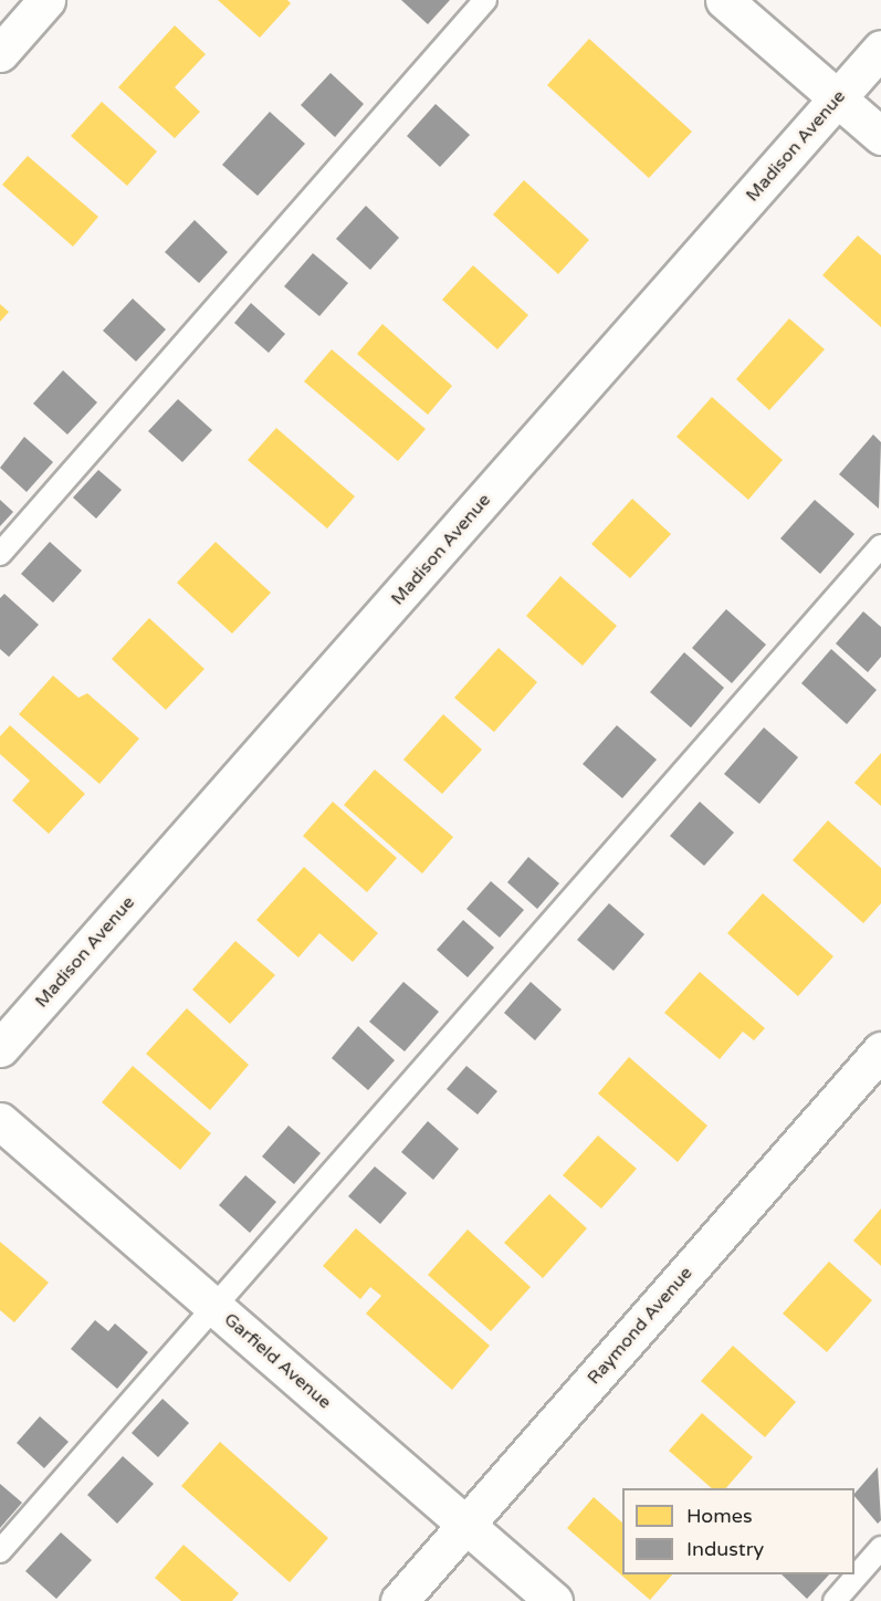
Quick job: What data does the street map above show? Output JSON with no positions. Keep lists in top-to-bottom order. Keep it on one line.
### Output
{"streets":{"street":["Madison Avenue","Raymond Avenue","Garfield Avenue"]},"crossings":[["Raymond Avenue","Garfield Avenue"]],"legend":["Homes","Industry"]}
